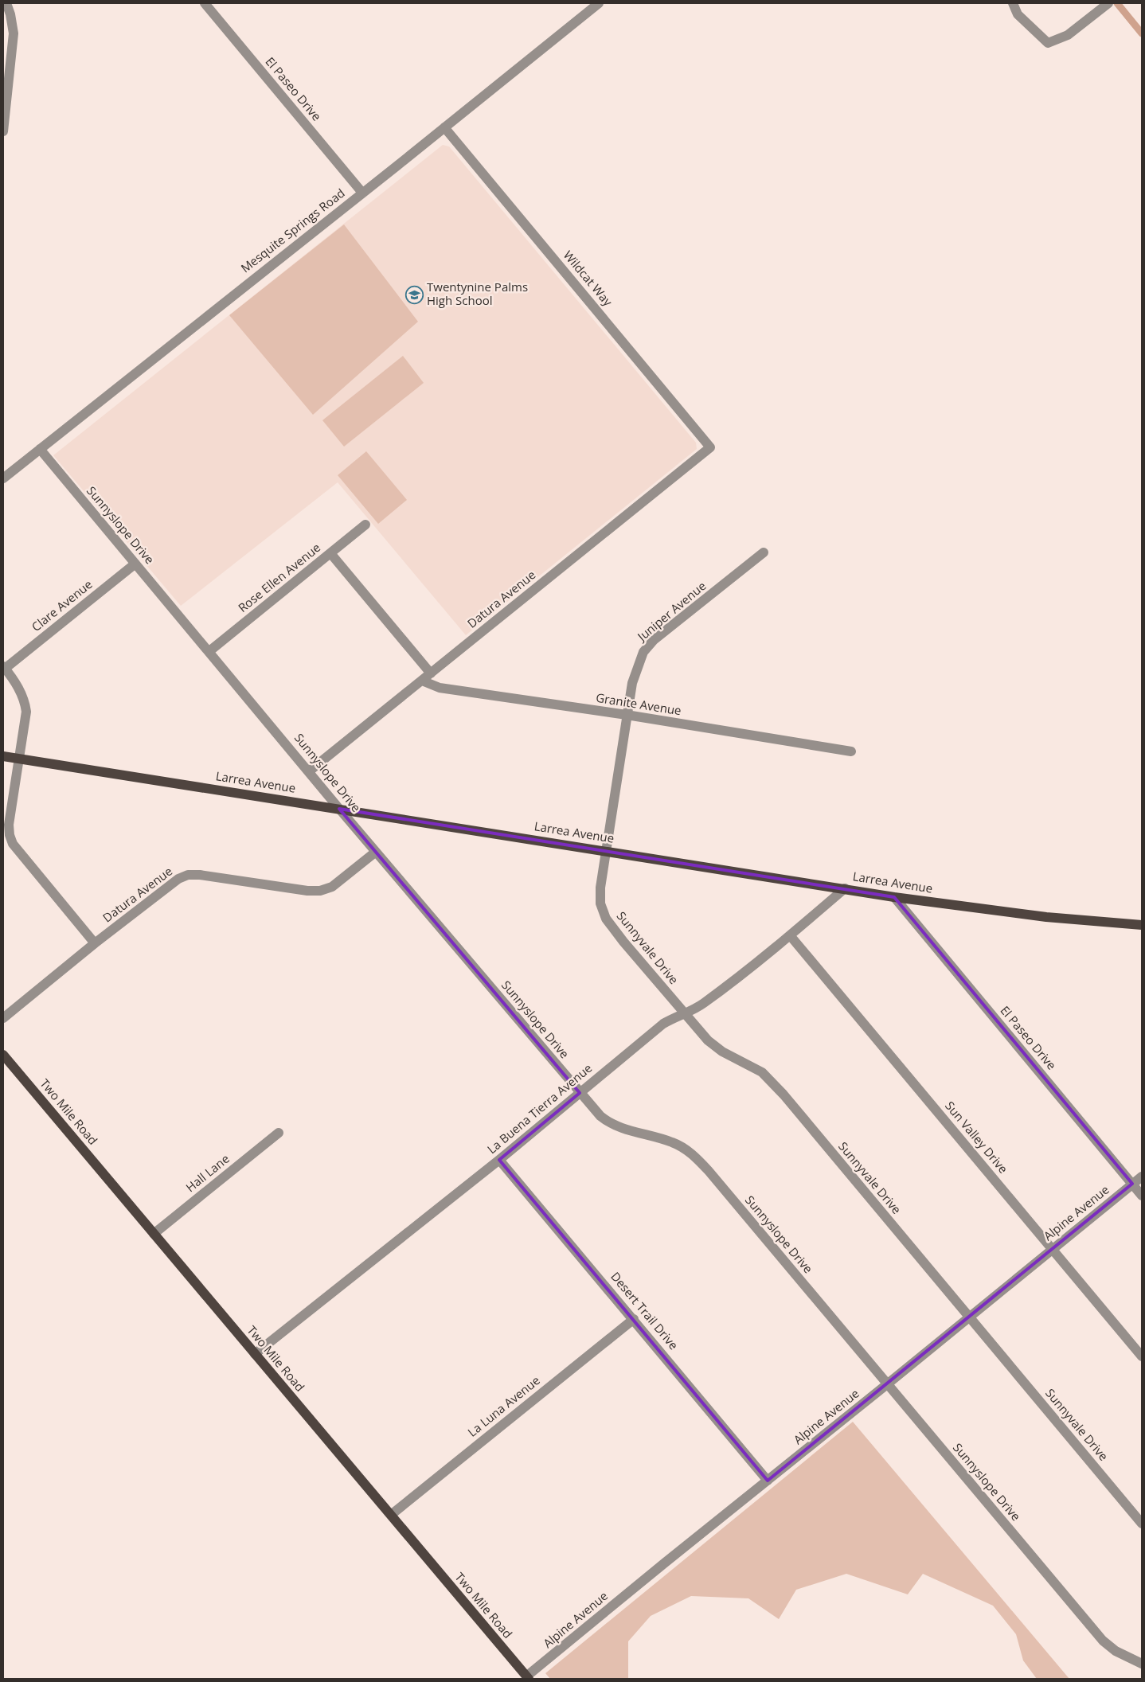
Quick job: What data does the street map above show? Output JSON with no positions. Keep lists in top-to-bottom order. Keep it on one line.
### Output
{"streets":{"main road":["Larrea Avenue","Two Mile Road"],"street":["El Paseo Drive","Mesquite Springs Road","Wildcat Way","Sunnyslope Drive","Rose Ellen Avenue","Datura Avenue","Clare Avenue","Juniper Avenue","Granite Avenue","Sunnyvale Drive","La Buena Tierra Avenue","Sun Valley Drive","Hall Lane","Alpine Avenue","Desert Trail Drive","La Luna Avenue"]},"crossings":[["El Paseo Drive","Mesquite Springs Road"],["El Paseo Drive","Larrea Avenue"],["El Paseo Drive","Alpine Avenue"],["Mesquite Springs Road","Wildcat Way"],["Mesquite Springs Road","Sunnyslope Drive"],["Wildcat Way","Datura Avenue"],["Sunnyslope Drive","Rose Ellen Avenue"],["Sunnyslope Drive","Datura Avenue"],["Sunnyslope Drive","Clare Avenue"],["Sunnyslope Drive","Larrea Avenue"],["Sunnyslope Drive","La Buena Tierra Avenue"],["Sunnyslope Drive","Alpine Avenue"],["Datura Avenue","Granite Avenue"],["Juniper Avenue","Granite Avenue"],["Juniper Avenue","Larrea Avenue"],["Juniper Avenue","Sunnyvale Drive"],["Larrea Avenue","Sunnyvale Drive"],["Larrea Avenue","La Buena Tierra Avenue"],["Sunnyvale Drive","La Buena Tierra Avenue"],["Sunnyvale Drive","Alpine Avenue"],["La Buena Tierra Avenue","Two Mile Road"],["La Buena Tierra Avenue","Sun Valley Drive"],["La Buena Tierra Avenue","Desert Trail Drive"],["Two Mile Road","Hall Lane"],["Two Mile Road","Alpine Avenue"],["Two Mile Road","La Luna Avenue"],["Sun Valley Drive","Alpine Avenue"],["Alpine Avenue","Desert Trail Drive"],["Desert Trail Drive","La Luna Avenue"]],"places":{"school or university":["Twentynine Palms High School"]}}
